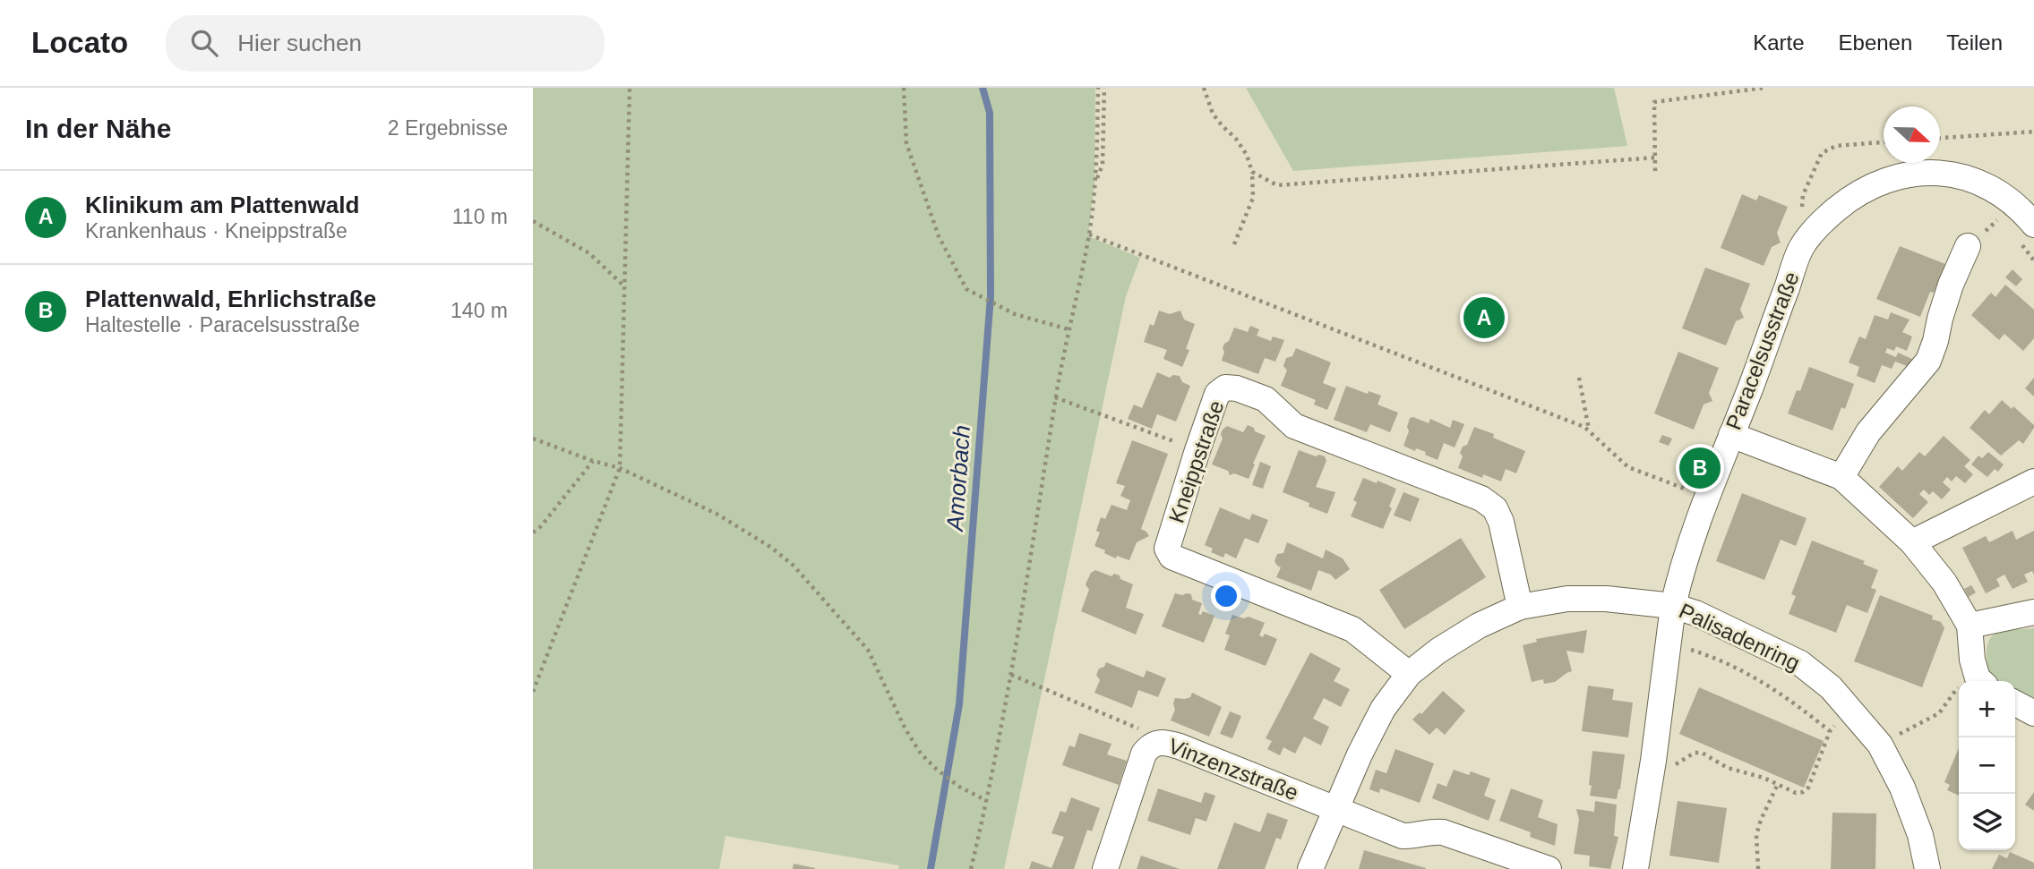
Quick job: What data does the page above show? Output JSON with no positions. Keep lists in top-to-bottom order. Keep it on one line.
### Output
{"streets":{"street":["Paracelsusstraße","Kneippstraße","Palisadenring","Vinzenzstraße"]},"crossings":[["Paracelsusstraße","Palisadenring"],["Kneippstraße","Palisadenring"],["Palisadenring","Vinzenzstraße"]],"water":["Amorbach"],"north":"right","page":{"header":"Locato","search":"Hier suchen","nav":["Karte","Ebenen","Teilen"],"heading":["In der Nähe","2 Ergebnisse"],"list":[{"mark":"A","name":"Klinikum am Plattenwald","note":"Krankenhaus · Kneippstraße","value":"110 m"},{"mark":"B","name":"Plattenwald, Ehrlichstraße","note":"Haltestelle · Paracelsusstraße","value":"140 m"}],"pins":["A","B"],"map_buttons":["+","−"]}}
